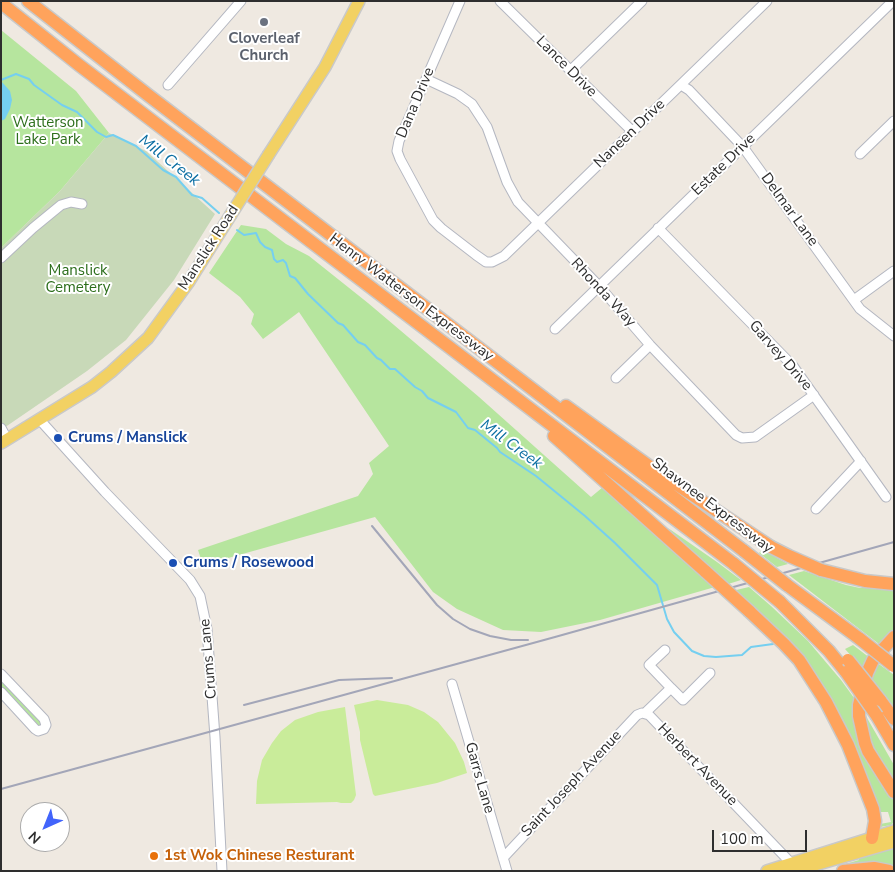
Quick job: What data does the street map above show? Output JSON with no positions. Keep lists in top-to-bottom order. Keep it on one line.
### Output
{"streets":{"highway":["Henry Watterson Expressway","Shawnee Expressway"],"main road":["Manslick Road"],"street":["Lance Drive","Dana Drive","Naneen Drive","Estate Drive","Delmar Lane","Rhonda Way","Garvey Drive","Crums Lane","Herbert Avenue","Garrs Lane","Saint Joseph Avenue"]},"crossings":[["Lance Drive","Naneen Drive"],["Dana Drive","Naneen Drive"],["Dana Drive","Rhonda Way"],["Naneen Drive","Delmar Lane"],["Naneen Drive","Rhonda Way"],["Estate Drive","Delmar Lane"],["Estate Drive","Rhonda Way"],["Estate Drive","Garvey Drive"],["Manslick Road","Crums Lane"],["Rhonda Way","Garvey Drive"],["Henry Watterson Expressway","Shawnee Expressway"],["Herbert Avenue","Saint Joseph Avenue"],["Garrs Lane","Saint Joseph Avenue"]],"water":["Mill Creek"],"parks":["Watterson Lake Park","Manslick Cemetery"],"places":["Cloverleaf Church","Crums / Manslick","Crums / Rosewood","1st Wok Chinese Resturant"],"scale_bar":"100 m","north":"bottom left"}
